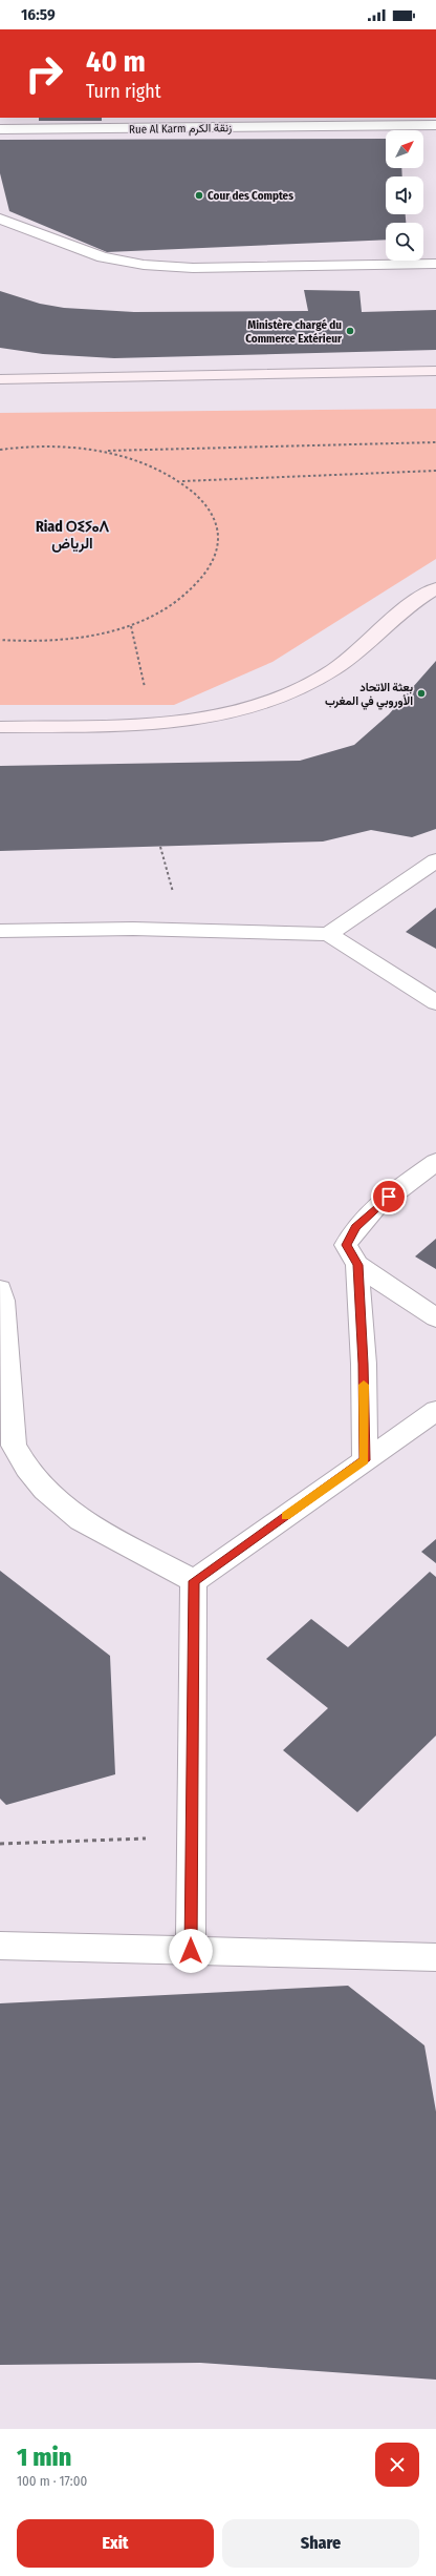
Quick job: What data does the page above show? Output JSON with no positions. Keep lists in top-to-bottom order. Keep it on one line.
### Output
{"streets":{"street":["Rue Al Karm زنقة الكرم"]},"districts":["Riad ⵔⵉⵢⴰⴷ الرياض"],"places":["Cour des Comptes","Ministère chargé du Commerce Extérieur","بعثة الاتحاد الأوروبي في المغرب"],"north":"top right","page":{"status":"16:59","turn":["40 m","Turn right"],"heading":["1 min","100 m · 17:00"],"buttons":["Exit","Share"]}}
